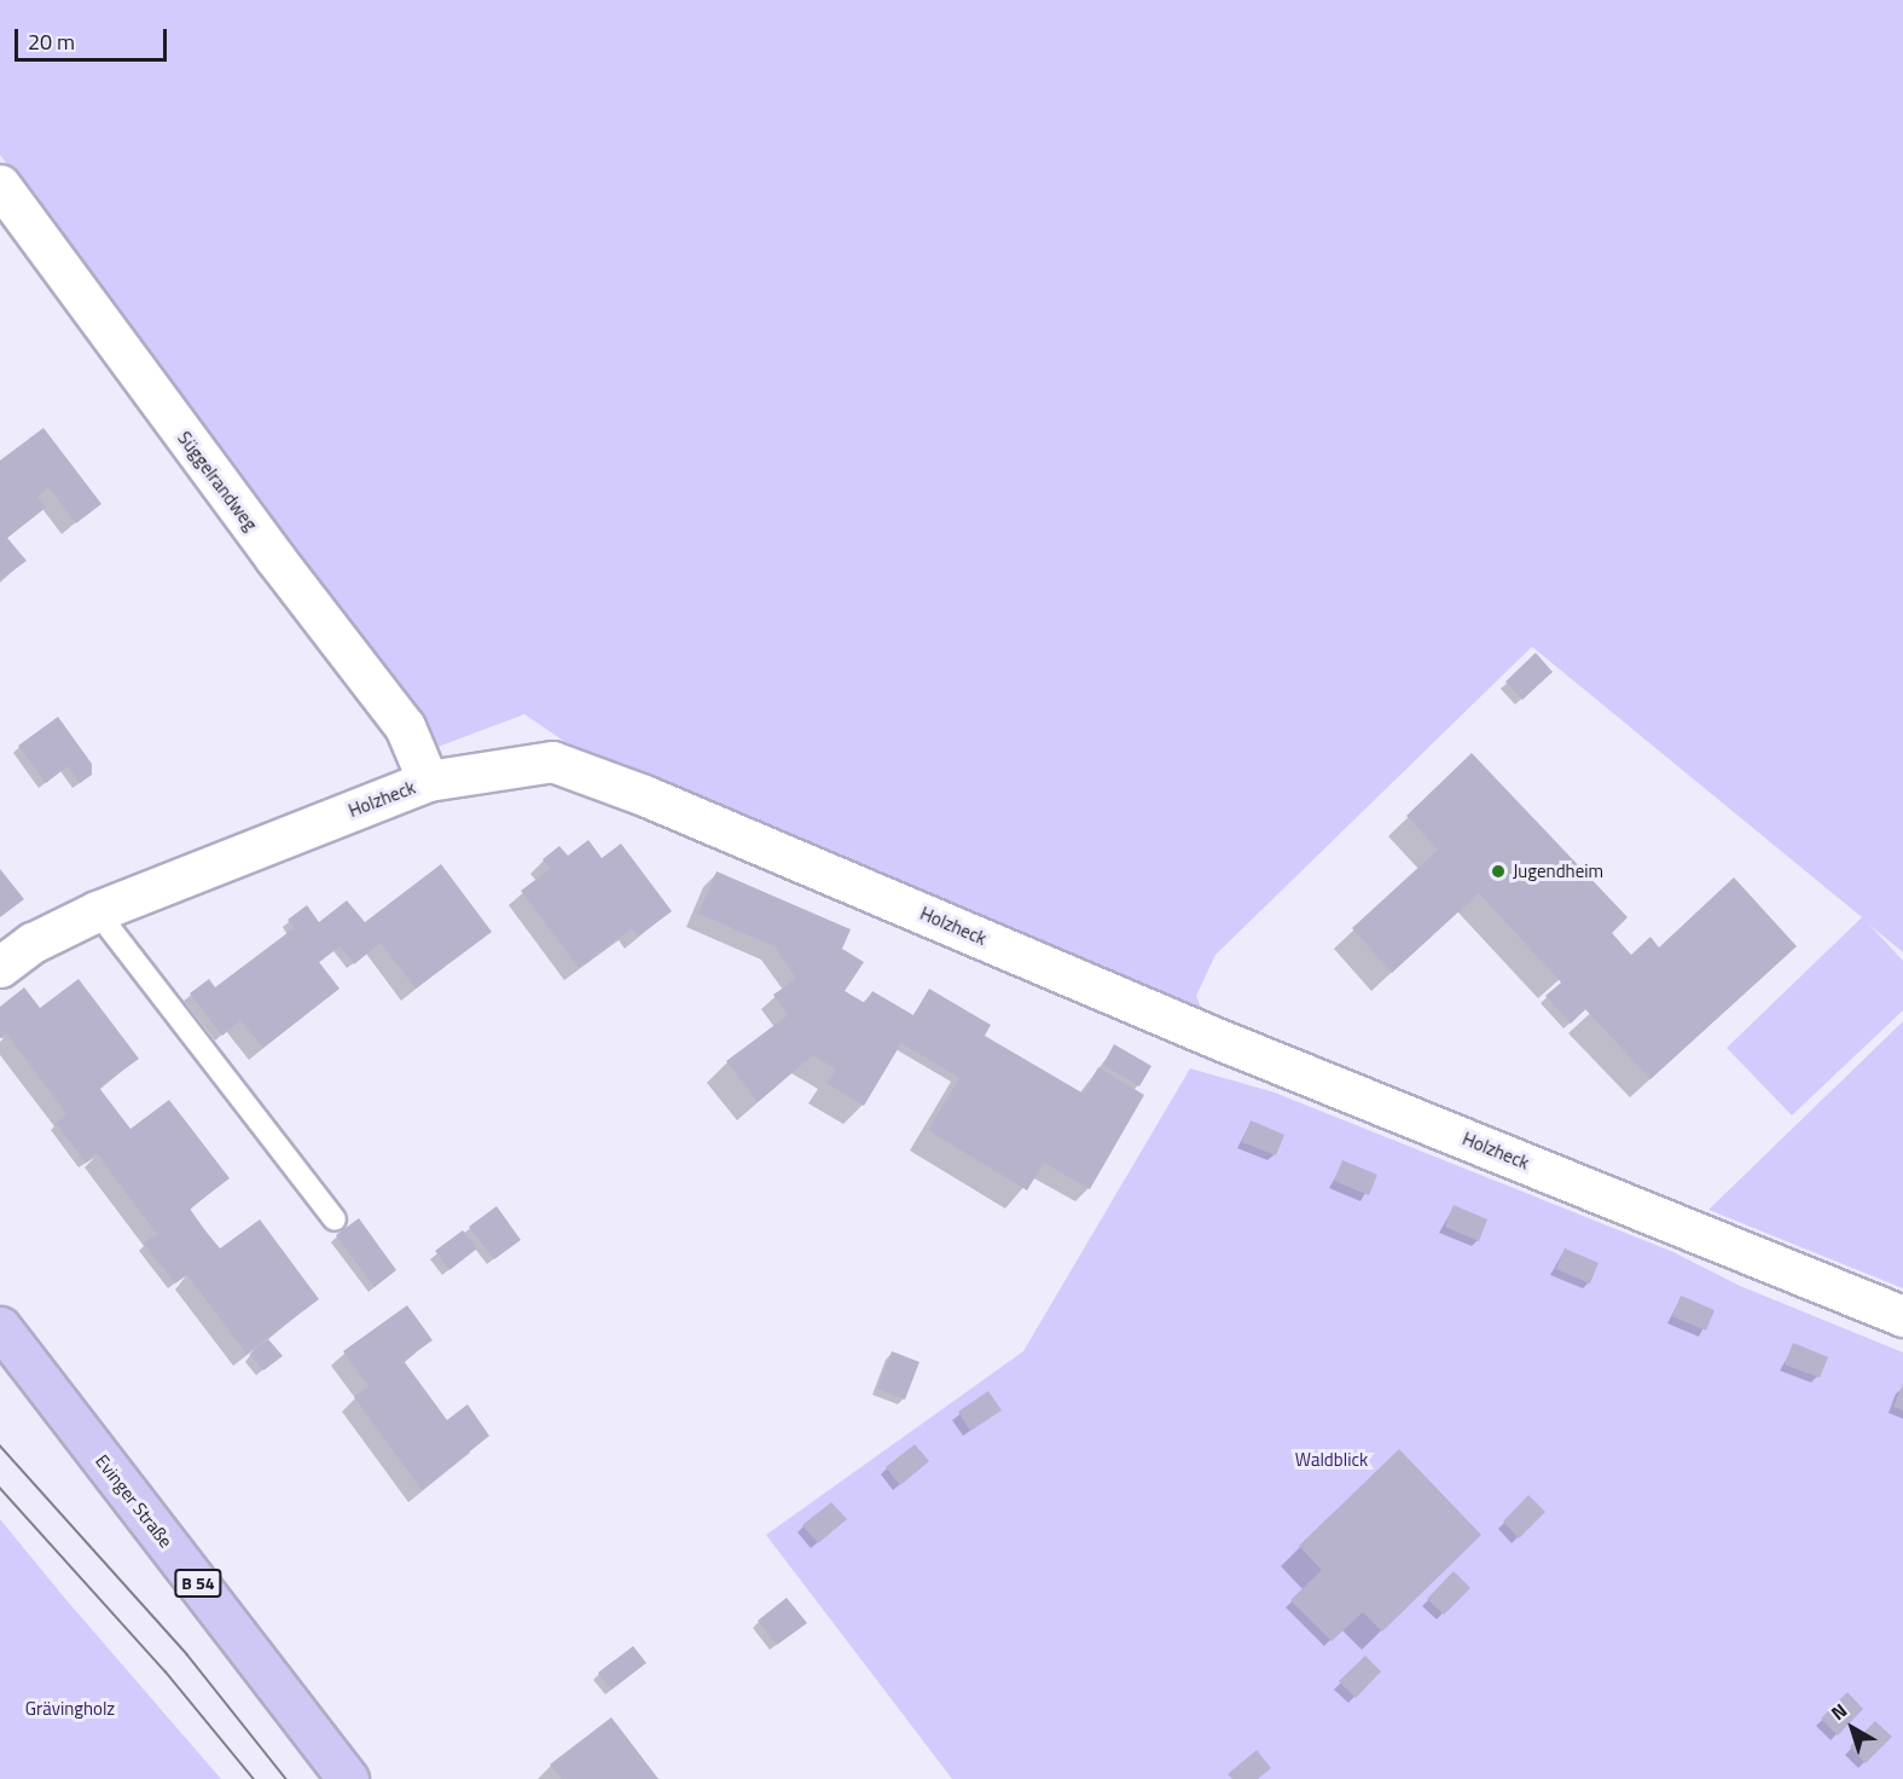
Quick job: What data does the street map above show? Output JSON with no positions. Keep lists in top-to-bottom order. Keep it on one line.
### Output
{"streets":{"main road":["Evinger Straße","B 54"],"street":["Süggelrandweg","Holzheck"]},"crossings":[["Süggelrandweg","Holzheck"]],"parks":["Waldblick","Grävingholz"],"places":["Jugendheim"],"scale_bar":"20 m","north":"top left"}
